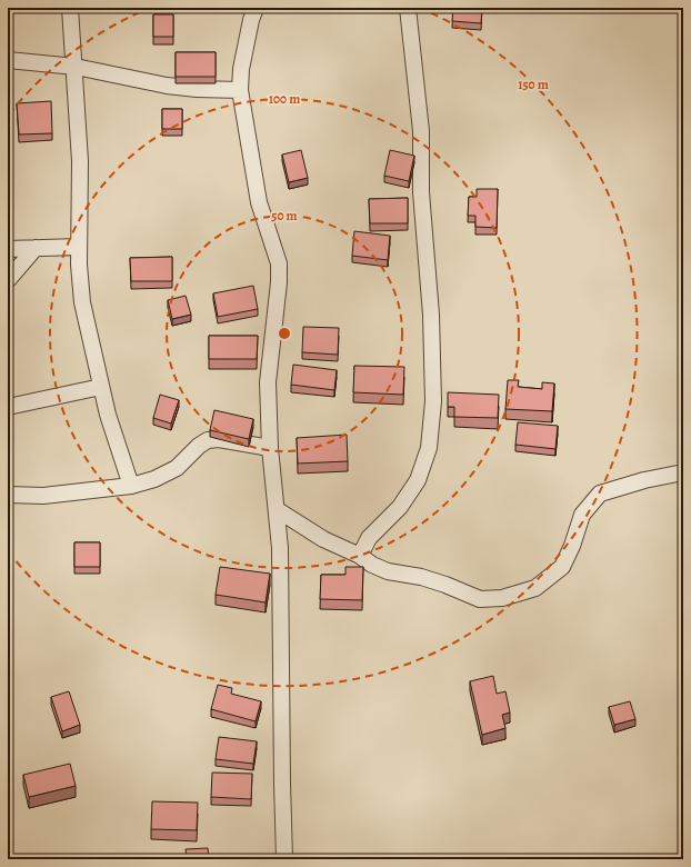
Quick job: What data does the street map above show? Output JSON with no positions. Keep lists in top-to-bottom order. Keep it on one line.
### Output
{"rings":["150 m","100 m","50 m"]}
